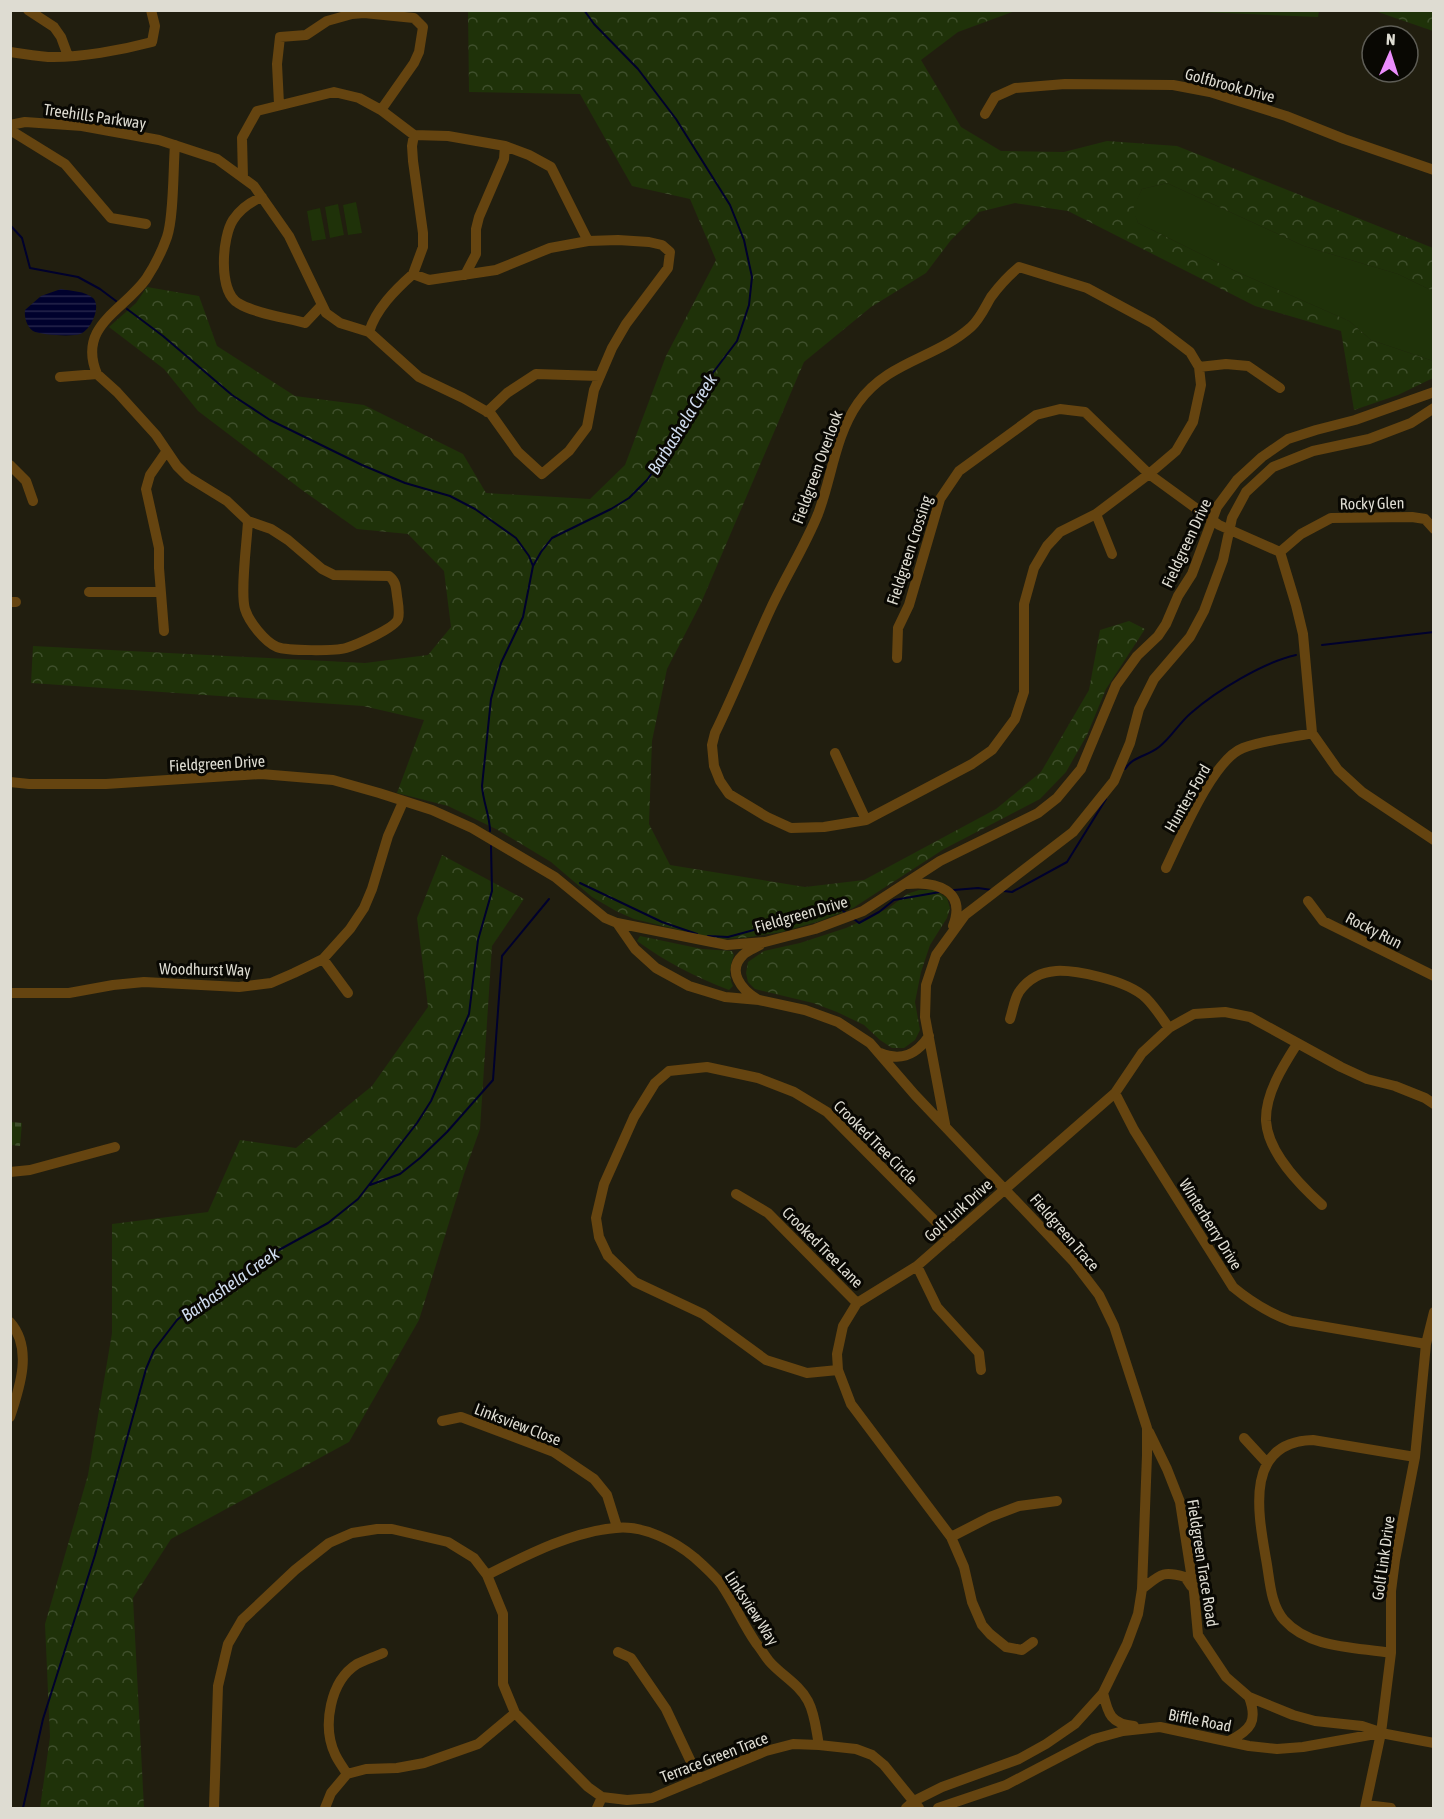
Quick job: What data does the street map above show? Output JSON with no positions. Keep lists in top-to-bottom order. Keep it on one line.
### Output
{"streets":{"street":["Golfbrook Drive","Treehills Parkway","Fieldgreen Overlook","Rocky Glen","Fieldgreen Drive","Fieldgreen Crossing","Hunters Ford","Rocky Run","Woodhurst Way","Crooked Tree Circle","Golf Link Drive","Winterberry Drive","Fieldgreen Trace","Crooked Tree Lane","Linksview Close","Fieldgreen Trace Road","Linksview Way","Biffle Road","Terrace Green Trace"]},"crossings":[["Fieldgreen Overlook","Fieldgreen Crossing"],["Rocky Glen","Fieldgreen Crossing"],["Fieldgreen Drive","Fieldgreen Crossing"],["Fieldgreen Drive","Woodhurst Way"],["Fieldgreen Drive","Fieldgreen Trace"],["Crooked Tree Circle","Golf Link Drive"],["Golf Link Drive","Winterberry Drive"],["Golf Link Drive","Fieldgreen Trace"],["Golf Link Drive","Crooked Tree Lane"],["Golf Link Drive","Fieldgreen Trace Road"],["Golf Link Drive","Biffle Road"],["Fieldgreen Trace","Fieldgreen Trace Road"],["Fieldgreen Trace","Terrace Green Trace"],["Linksview Close","Linksview Way"],["Fieldgreen Trace Road","Biffle Road"],["Linksview Way","Terrace Green Trace"]],"water":["Barbashela Creek"],"north":"top"}
